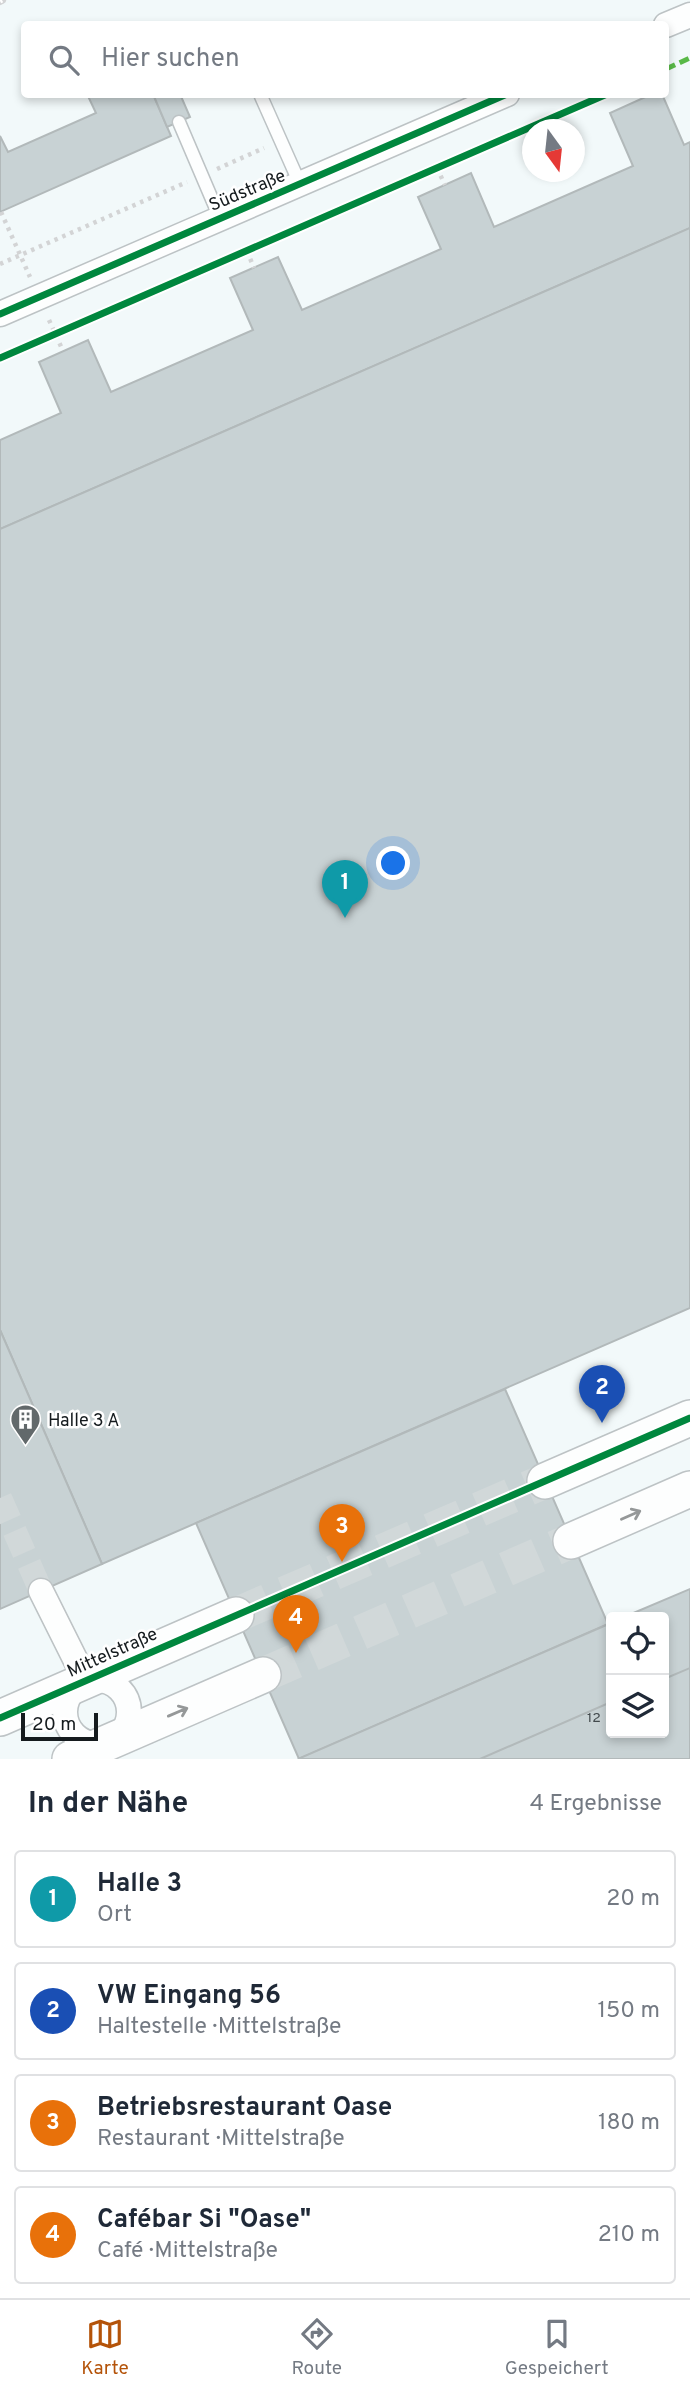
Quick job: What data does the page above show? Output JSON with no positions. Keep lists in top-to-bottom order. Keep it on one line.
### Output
{"streets":{"street":["Südstraße","Mittelstraße"]},"places":{"building":["Halle 3 A"]},"house_numbers":["12"],"scale_bar":"20 m","north":"bottom","page":{"search":"Hier suchen","pins":["1","2","3","4"],"scale":"20 m","heading":["In der Nähe","4 Ergebnisse"],"list":[{"mark":"1","name":"Halle 3","note":"Ort","value":"20 m"},{"mark":"2","name":"VW Eingang 56","note":"Haltestelle · Mittelstraße","value":"150 m"},{"mark":"3","name":"Betriebsrestaurant Oase","note":"Restaurant · Mittelstraße","value":"180 m"},{"mark":"4","name":"Cafébar Si \"Oase\"","note":"Café · Mittelstraße","value":"210 m"}],"nav":["Karte","Route","Gespeichert"]}}
